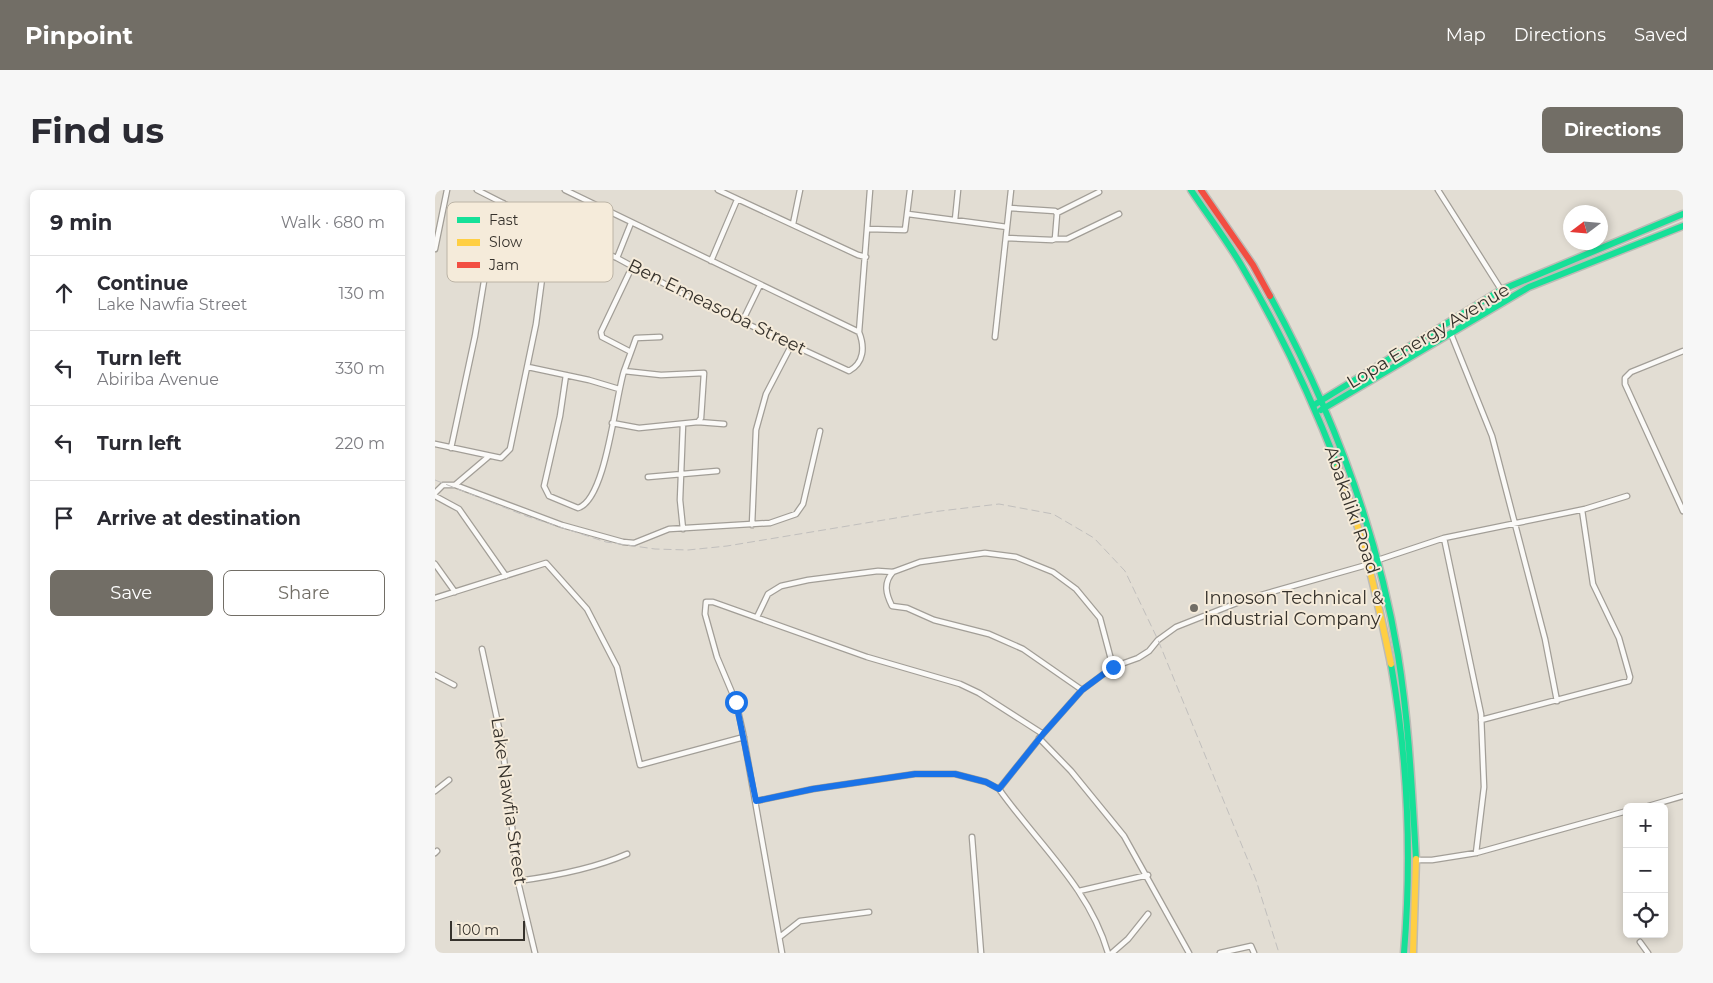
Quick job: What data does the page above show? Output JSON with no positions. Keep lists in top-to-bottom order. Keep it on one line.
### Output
{"streets":{"main road":["Lopa Energy Avenue","Abakaliki Road"],"street":["Ben Emeasoba Street","Lake Nawfia Street"]},"crossings":[["Lopa Energy Avenue","Abakaliki Road"]],"places":["Innoson Technical & industrial Company"],"legend":["Fast","Slow","Jam"],"scale_bar":"100 m","north":"left","page":{"header":"Pinpoint","nav":["Map","Directions","Saved"],"buttons":["Directions",["Save","Share"]],"title":"Find us","heading":["9 min","Walk · 680 m"],"list":[["Continue","Lake Nawfia Street","130 m"],["Turn left","Abiriba Avenue","330 m"],["Turn left","220 m"],"Arrive at destination"],"map_buttons":["+","−"],"scale":"100 m"}}
